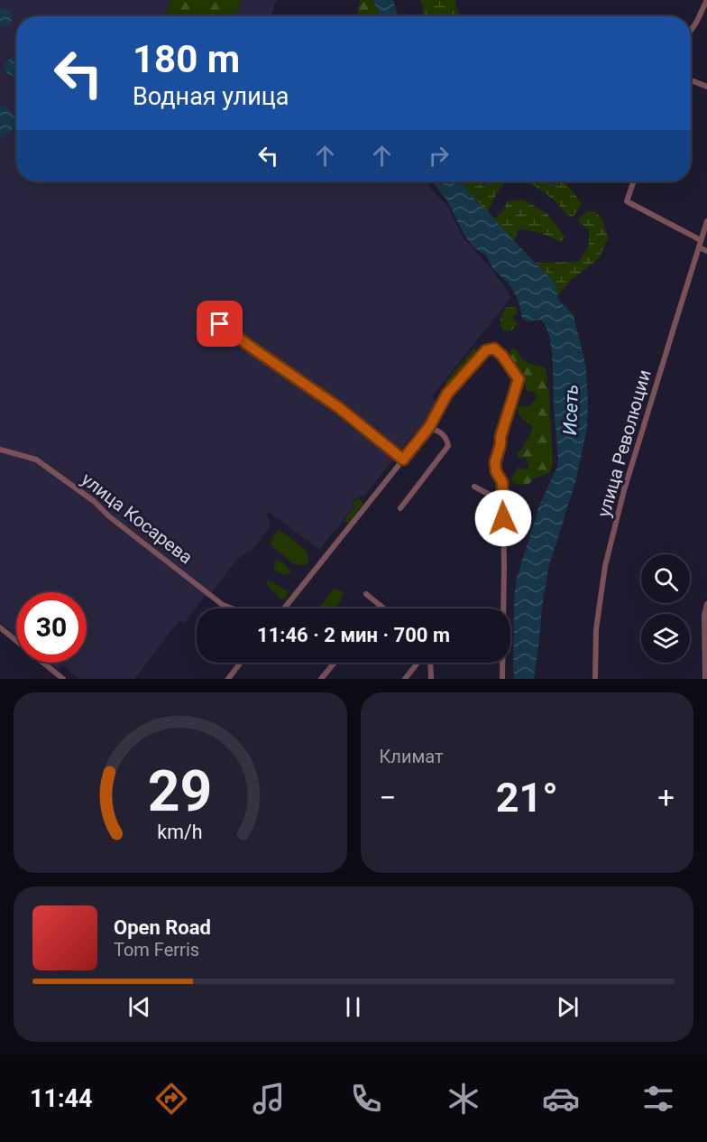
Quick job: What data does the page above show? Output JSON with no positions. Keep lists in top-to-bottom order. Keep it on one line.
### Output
{"streets":{"street":["улица Революции","улица Косарева"]},"water":["Исеть"],"page":{"turn":["180 m","Водная улица"],"limit":"30","trip":"11:46 · 2 мин · 700 m","tile":"Климат","heat":["−","21°","+"],"song":["Open Road","Tom Ferris"],"tabs":"11:44","gauge":["29","km/h"]}}
